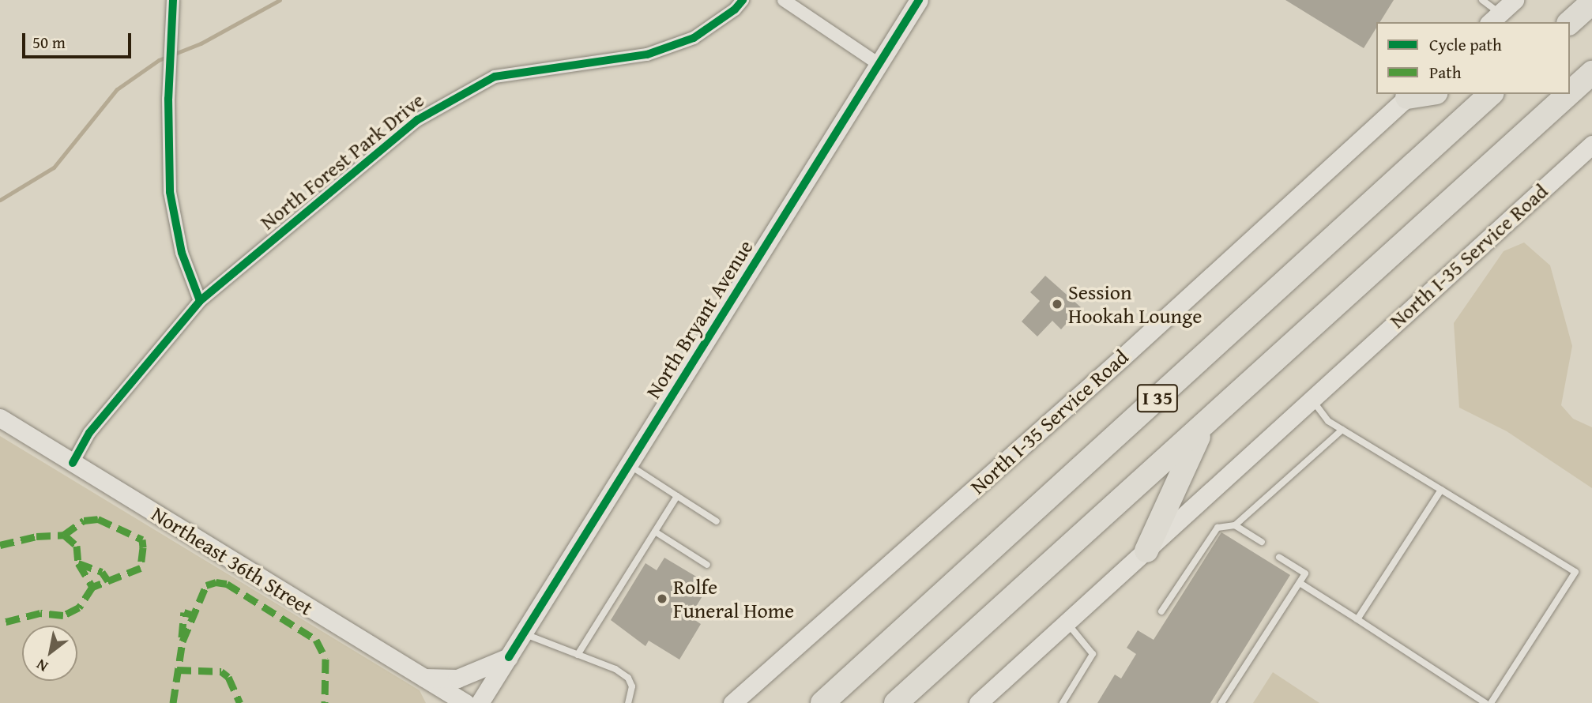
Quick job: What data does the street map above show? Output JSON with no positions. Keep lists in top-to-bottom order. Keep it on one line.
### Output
{"streets":{"highway":["I 35"],"main road":["North I-35 Service Road","North Bryant Avenue","Northeast 36th Street"],"street":["North Forest Park Drive"]},"crossings":[["North Forest Park Drive","Northeast 36th Street"]],"places":["Session Hookah Lounge","Rolfe Funeral Home"],"legend":["Cycle path","Path"],"scale_bar":"50 m","north":"bottom left"}
